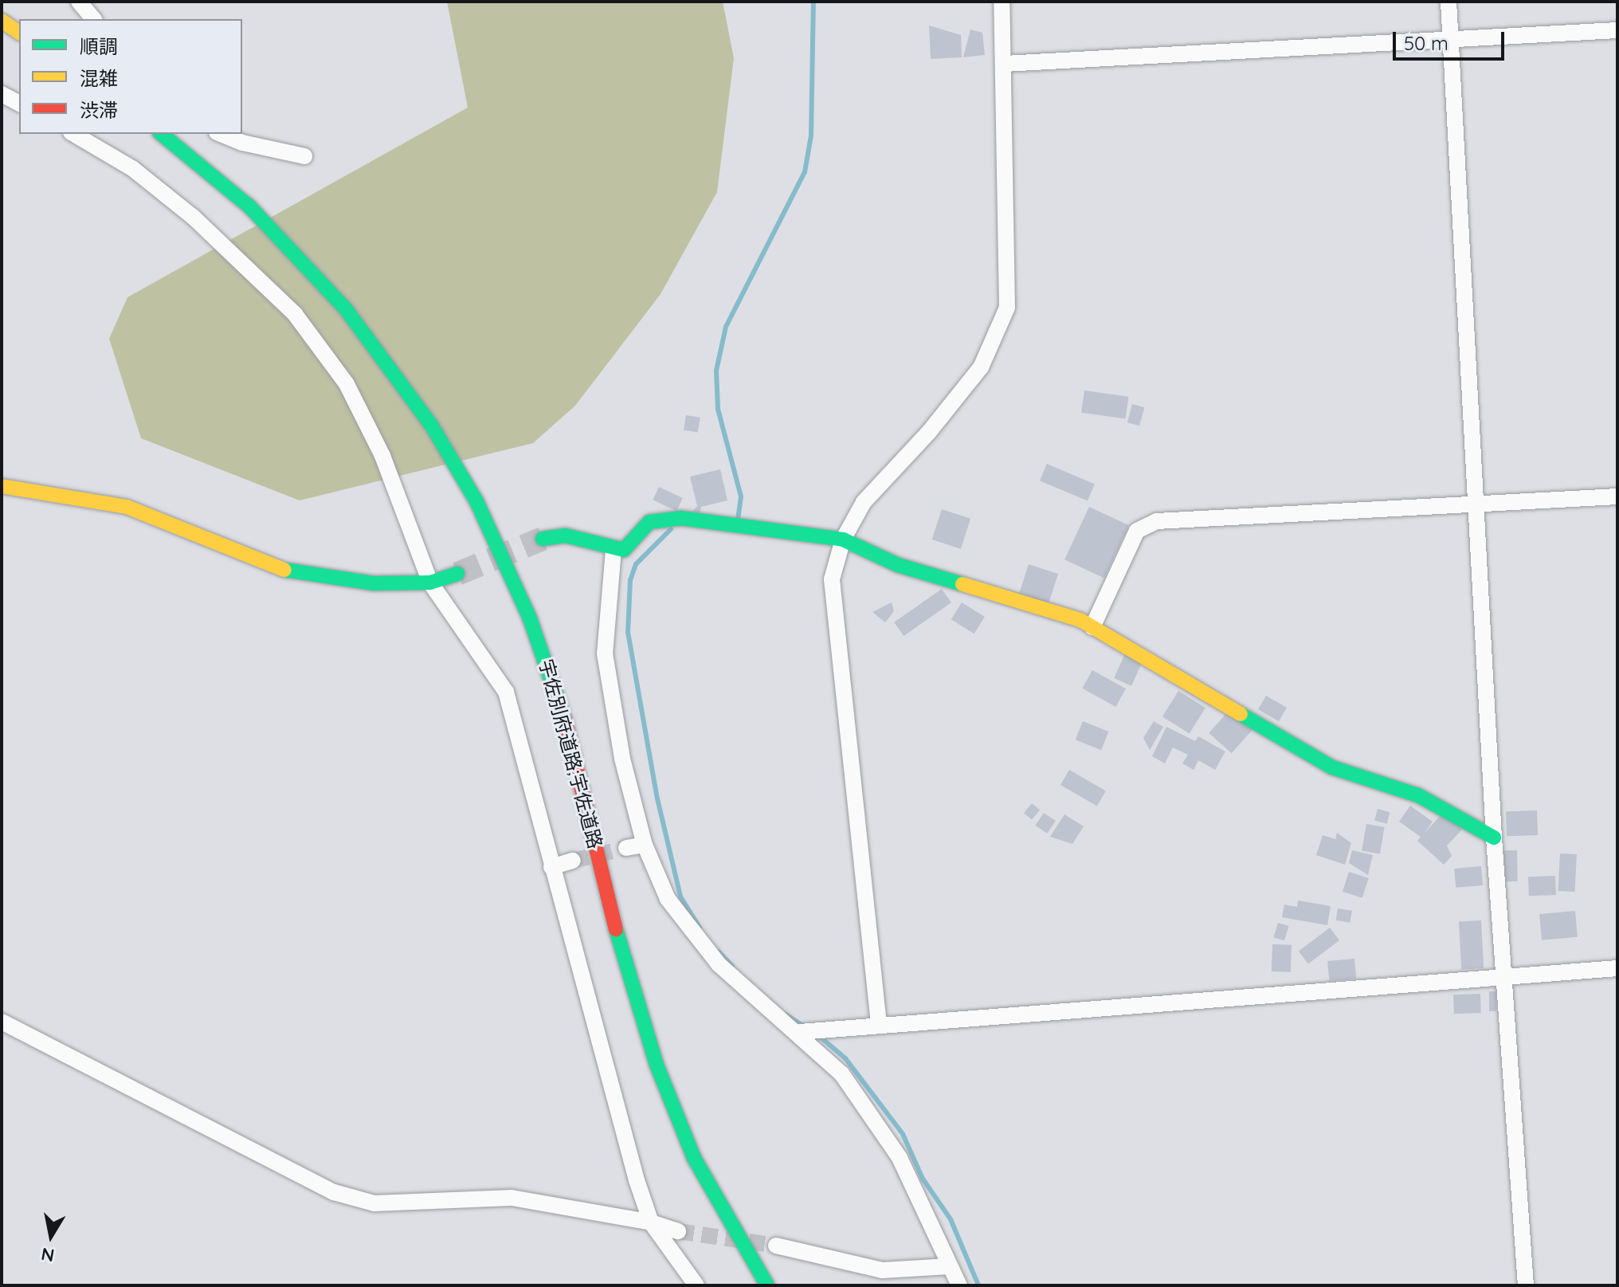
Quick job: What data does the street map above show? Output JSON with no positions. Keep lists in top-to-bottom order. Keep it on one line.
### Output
{"streets":{"main road":["宇佐別府道路;宇佐道路"]},"legend":["順調","混雑","渋滞"],"scale_bar":"50 m","north":"bottom"}
